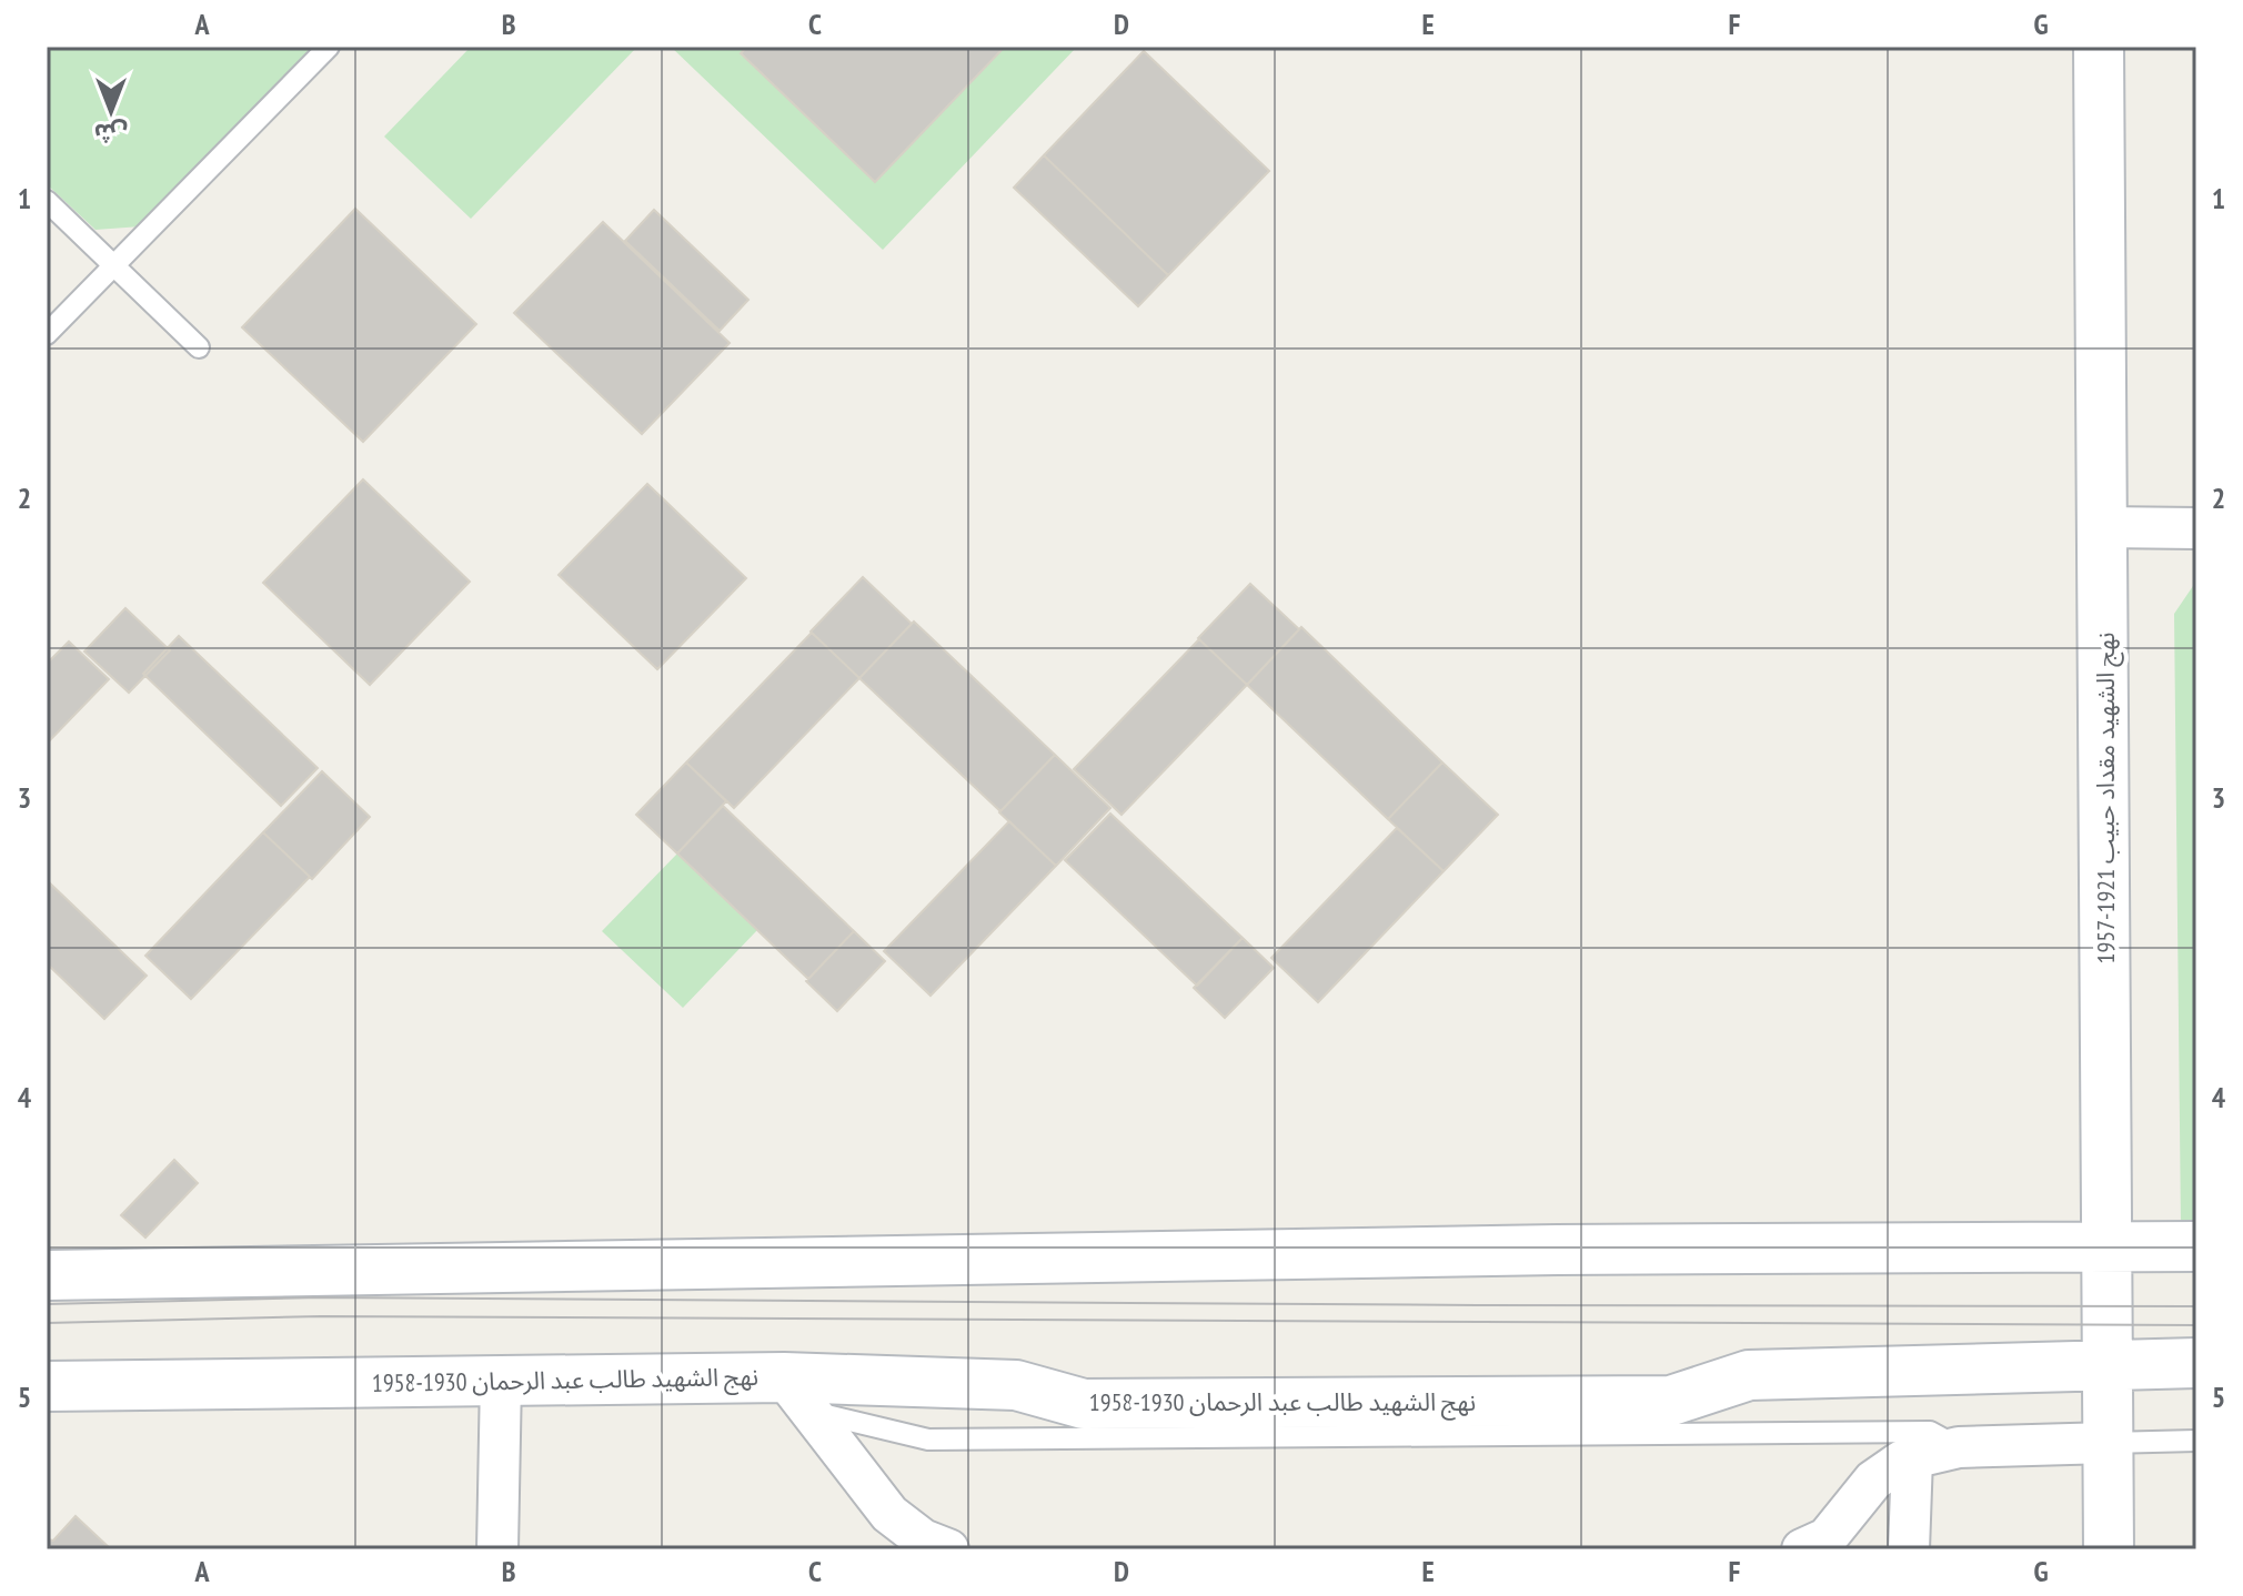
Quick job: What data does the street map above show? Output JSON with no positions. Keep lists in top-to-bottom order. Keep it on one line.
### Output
{"streets":{"main road":["نهج الشهيد مقداد حبيب 1921-1957","نهج الشهيد طالب عبد الرحمان 1930-1958"]},"crossings":[["نهج الشهيد مقداد حبيب 1921-1957","نهج الشهيد طالب عبد الرحمان 1930-1958"]],"north":"bottom","grid":{"columns":["A","B","C","D","E","F","G"],"rows":["1","2","3","4","5"]}}
